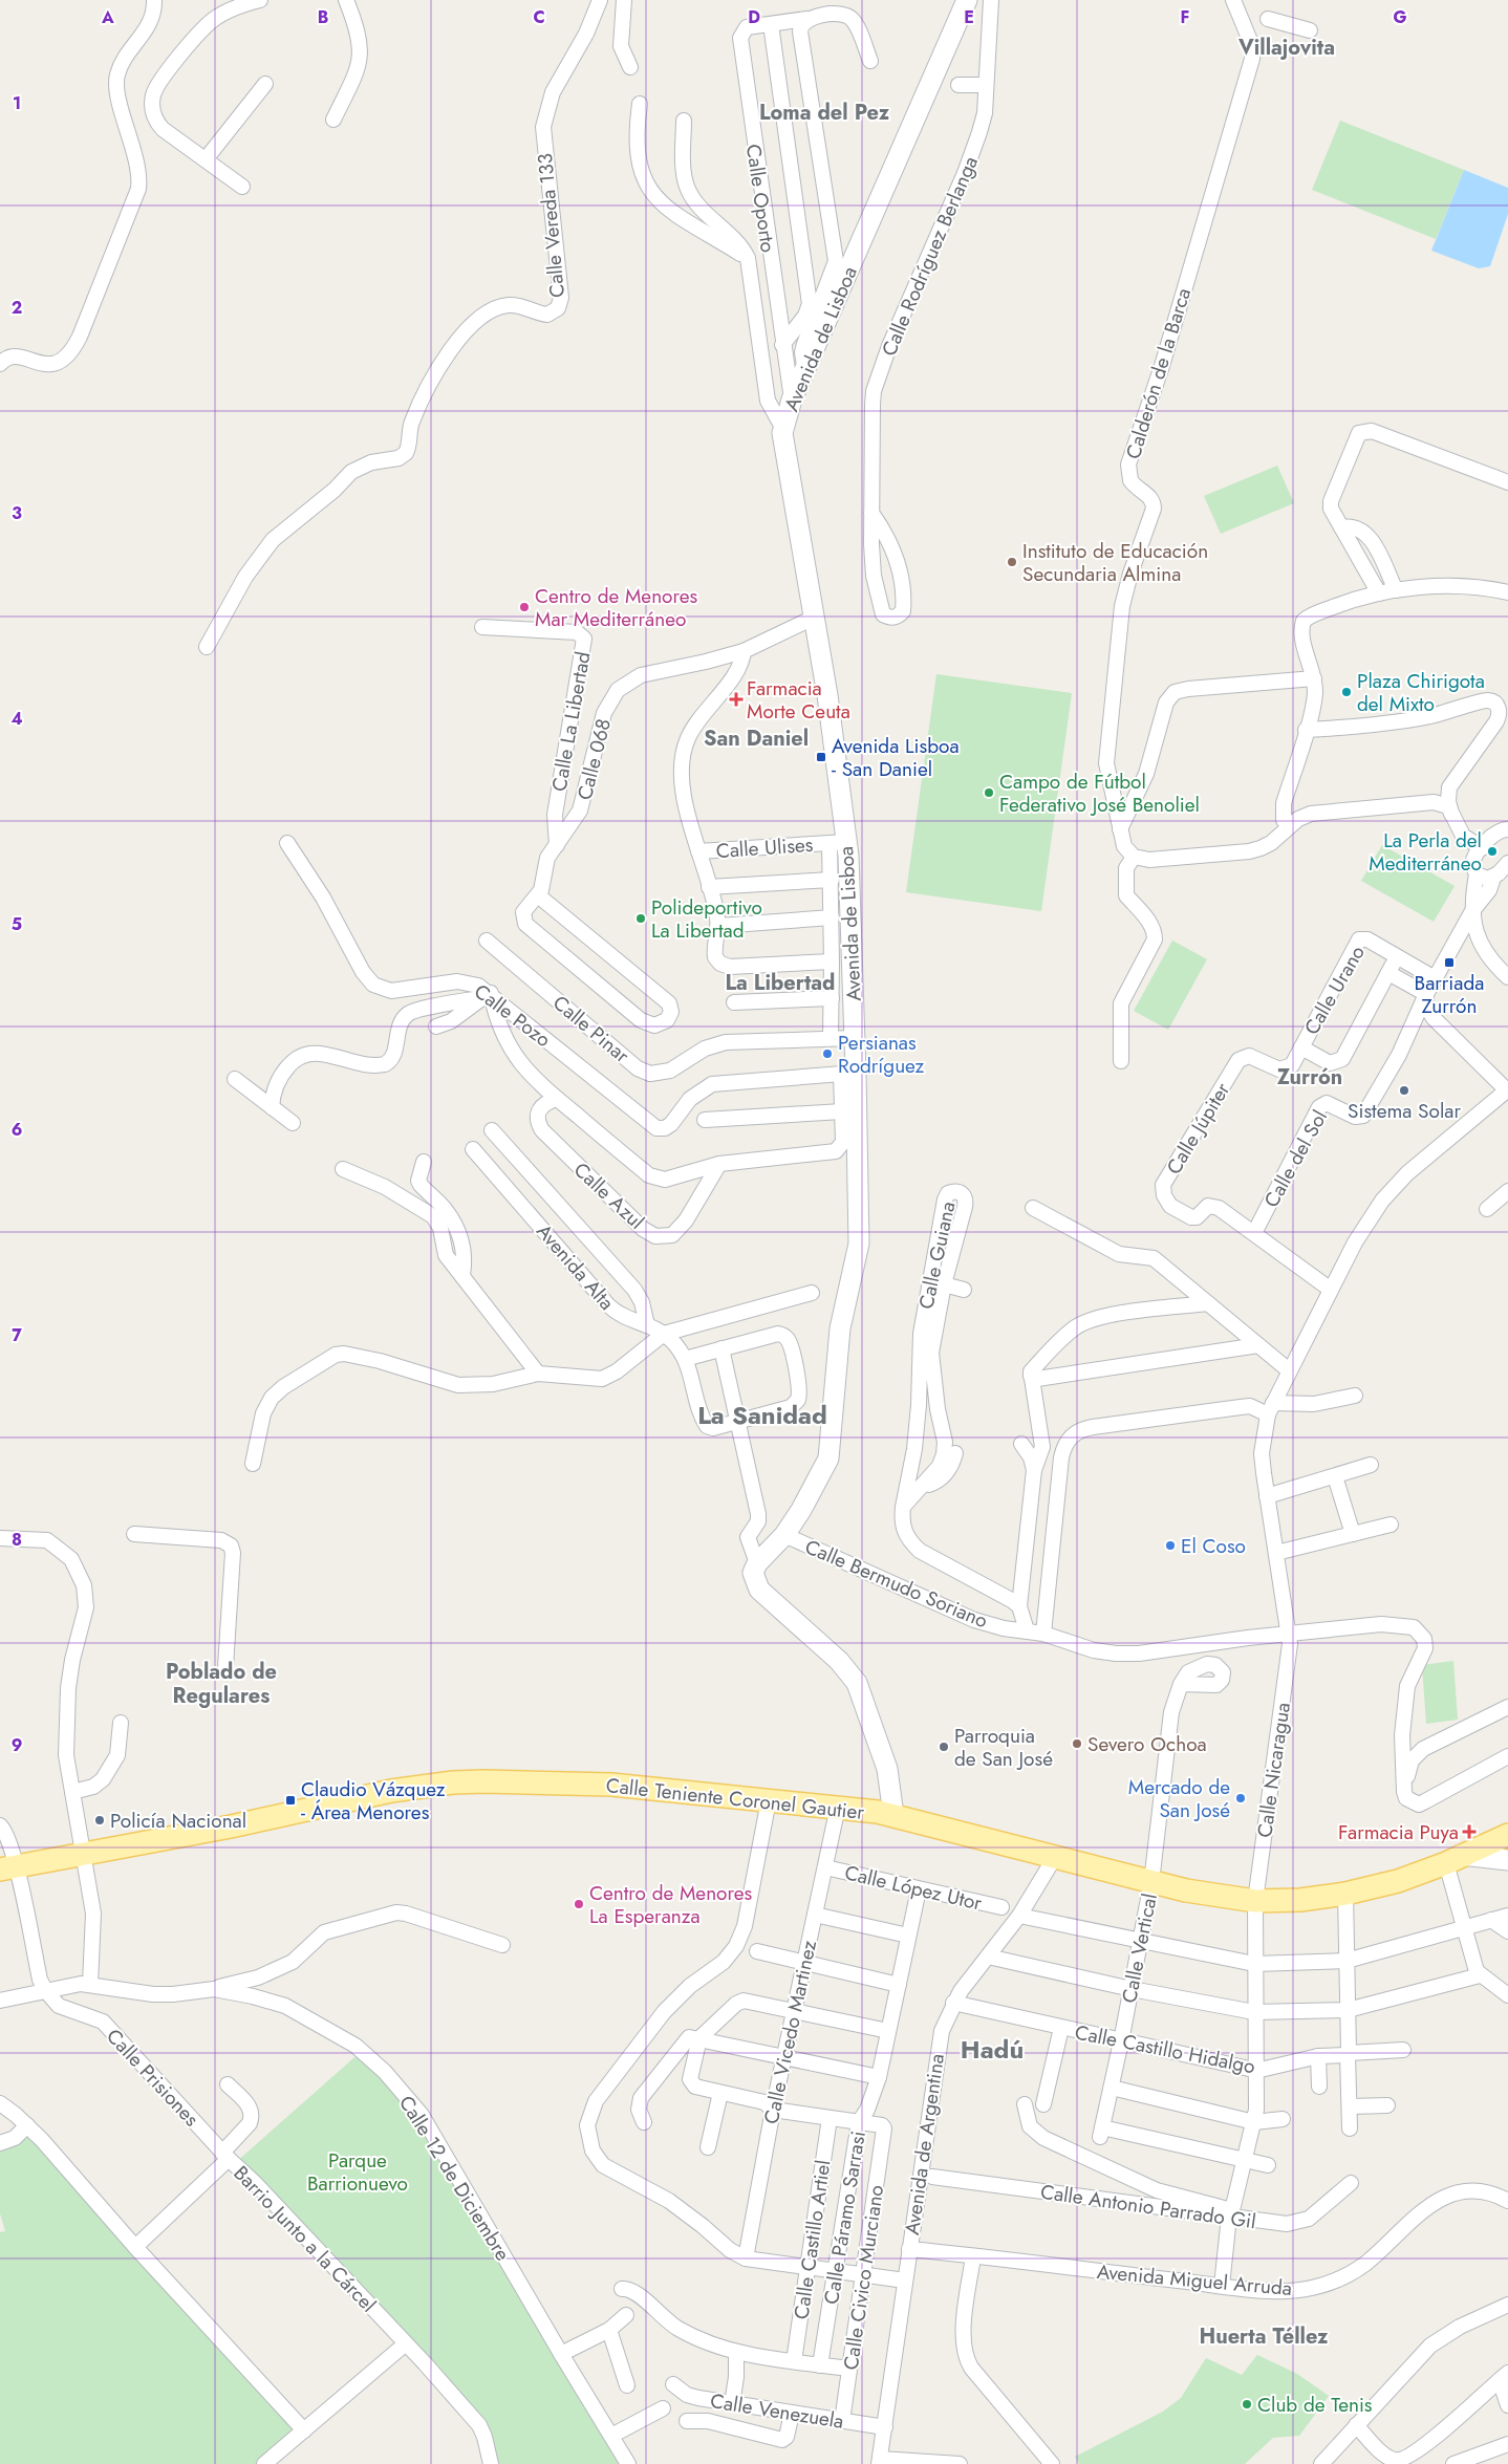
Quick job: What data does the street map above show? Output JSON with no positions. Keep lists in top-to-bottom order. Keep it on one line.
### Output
{"streets":{"main road":["Calle Teniente Coronel Gautier"],"street":["Calle Oporto","Calle Vereda 133","Calle Rodríguez Berlanga","Avenida de Lisboa","Calderón de la Barca","Calle La Libertad","Calle 068","Calle Ulises","Calle Urano","Calle Pozo","Calle Pinar","Calle Júpiter","Calle del Sol","Calle Azul","Calle Guiana","Avenida Alta","Calle Bermudo Soriano","Calle Nicaragua","Calle López Utor","Calle Vertical","Calle Vicedo Martinez","Calle Castillo Hidalgo","Calle Prisiones","Avenida de Argentina","Calle 12 de Diciembre","Calle Antonio Parrado Gil","Calle Páramo Sarrasi","Barrio Junto a la Cárcel","Calle Castillo Artiel","Calle Civico Murciano","Avenida Miguel Arruda","Calle Venezuela"]},"crossings":[["Calle Oporto","Avenida de Lisboa"],["Avenida de Lisboa","Calle 068"],["Avenida de Lisboa","Calle Ulises"],["Avenida de Lisboa","Calle Pozo"],["Avenida de Lisboa","Calle Pinar"],["Avenida de Lisboa","Calle Bermudo Soriano"],["Calle La Libertad","Calle 068"],["Calle Urano","Calle Júpiter"],["Calle Júpiter","Calle del Sol"],["Calle Júpiter","Calle Nicaragua"],["Calle Bermudo Soriano","Calle Nicaragua"],["Calle Nicaragua","Calle Teniente Coronel Gautier"],["Calle Nicaragua","Calle Vertical"],["Calle Nicaragua","Calle Castillo Hidalgo"],["Calle Nicaragua","Calle Antonio Parrado Gil"],["Calle Nicaragua","Avenida Miguel Arruda"],["Calle Teniente Coronel Gautier","Calle Vertical"],["Calle Teniente Coronel Gautier","Calle Vicedo Martinez"],["Calle Teniente Coronel Gautier","Avenida de Argentina"],["Calle López Utor","Calle Vicedo Martinez"],["Calle López Utor","Calle Páramo Sarrasi"],["Calle Vertical","Calle Castillo Hidalgo"],["Calle Castillo Hidalgo","Avenida de Argentina"],["Calle Prisiones","Calle 12 de Diciembre"],["Calle Prisiones","Barrio Junto a la Cárcel"],["Avenida de Argentina","Avenida Miguel Arruda"],["Avenida de Argentina","Calle Venezuela"],["Calle Páramo Sarrasi","Calle Civico Murciano"],["Calle Civico Murciano","Calle Venezuela"]],"districts":["Villajovita","Loma del Pez","San Daniel","La Libertad","Zurrón","La Sanidad","Poblado de Regulares","Hadú","Huerta Téllez"],"parks":["Parque Barrionuevo"],"places":{"other":["Instituto de Educación Secundaria Almina","Centro de Menores Mar Mediterráneo","Plaza Chirigota del Mixto","Campo de Fútbol Federativo José Benoliel","La Perla del Mediterráneo","Polideportivo La Libertad","Persianas Rodríguez","Sistema Solar","El Coso","Severo Ochoa","Parroquia de San José","Mercado de San José","Policía Nacional","Centro de Menores La Esperanza","Club de Tenis"],"health":["Farmacia Morte Ceuta","Farmacia Puya"],"transit":["Avenida Lisboa - San Daniel","Barriada Zurrón","Claudio Vázquez - Área Menores"]},"grid":{"columns":["A","B","C","D","E","F","G"],"rows":["1","2","3","4","5","6","7","8","9"]}}
